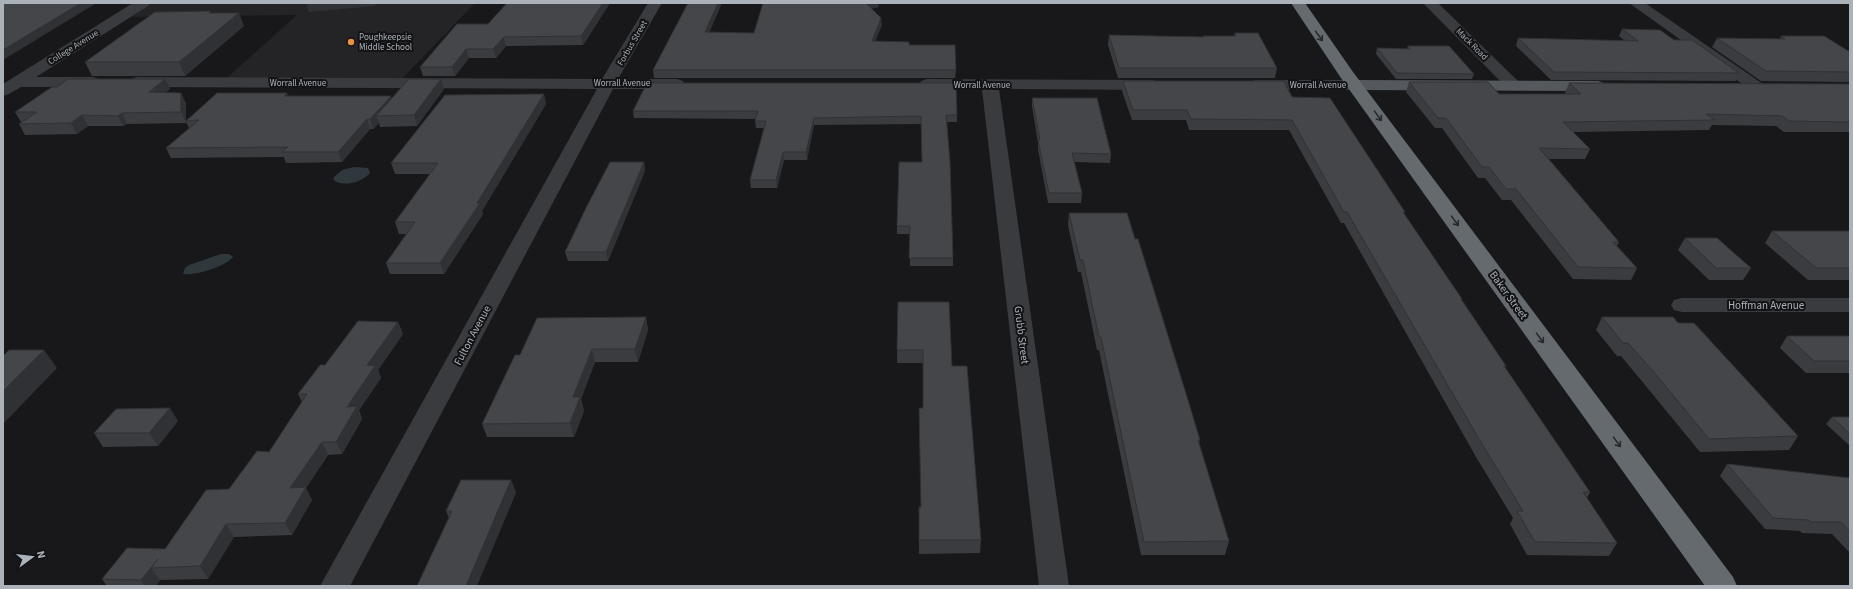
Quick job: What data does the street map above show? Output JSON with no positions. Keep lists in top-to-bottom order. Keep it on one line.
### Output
{"streets":{"highway":["Baker Street"],"main road":["Worrall Avenue"],"street":["Forbus Street","Mack Road","College Avenue","Hoffman Avenue","Fulton Avenue","Grubb Street"]},"crossings":[["Forbus Street","Worrall Avenue"],["Forbus Street","Fulton Avenue"],["Mack Road","Worrall Avenue"],["College Avenue","Worrall Avenue"],["Worrall Avenue","Baker Street"],["Worrall Avenue","Fulton Avenue"],["Worrall Avenue","Grubb Street"]],"one_way":["Baker Street"],"places":["Poughkeepsie Middle School"],"north":"right"}
